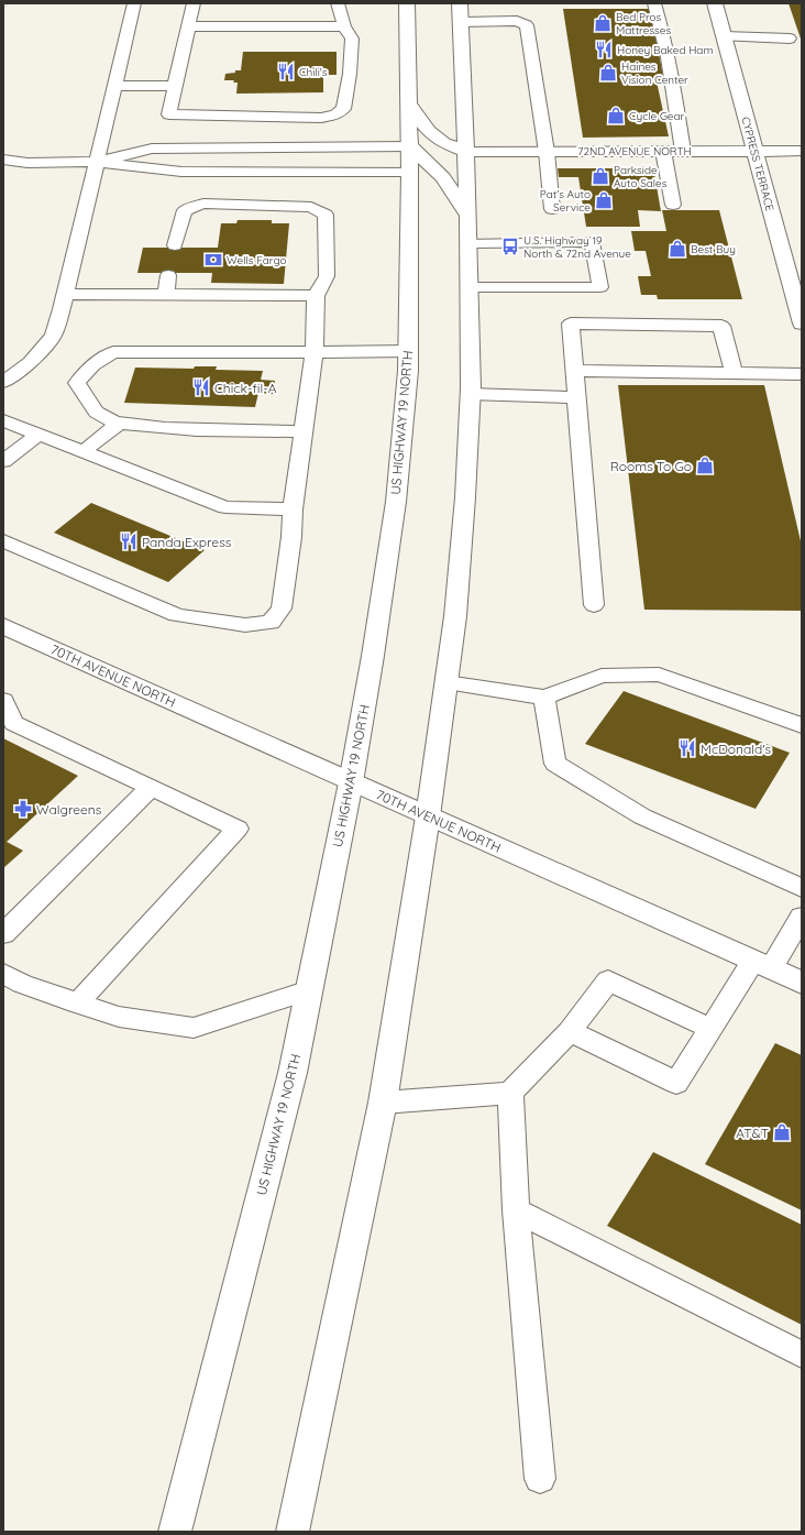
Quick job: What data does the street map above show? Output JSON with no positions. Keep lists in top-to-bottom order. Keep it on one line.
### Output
{"streets":{"main road":["72ND AVENUE NORTH","CYPRESS TERRACE","US HIGHWAY 19 NORTH","70TH AVENUE NORTH"]},"crossings":[["72ND AVENUE NORTH","CYPRESS TERRACE"],["US HIGHWAY 19 NORTH","70TH AVENUE NORTH"]],"places":{"shop":["Bed Pros Mattresses","Haines Vision Center","Cycle Gear","Parkside Auto Sales","Pat's Auto Service","Best Buy","Rooms To Go","AT&T"],"restaurant":["Honey Baked Ham","Chili's","Chick-fil-A","Panda Express","McDonald's"],"bus stop":["U.S. Highway 19 North & 72nd Avenue"],"bank":["Wells Fargo"],"pharmacy":["Walgreens"]}}
